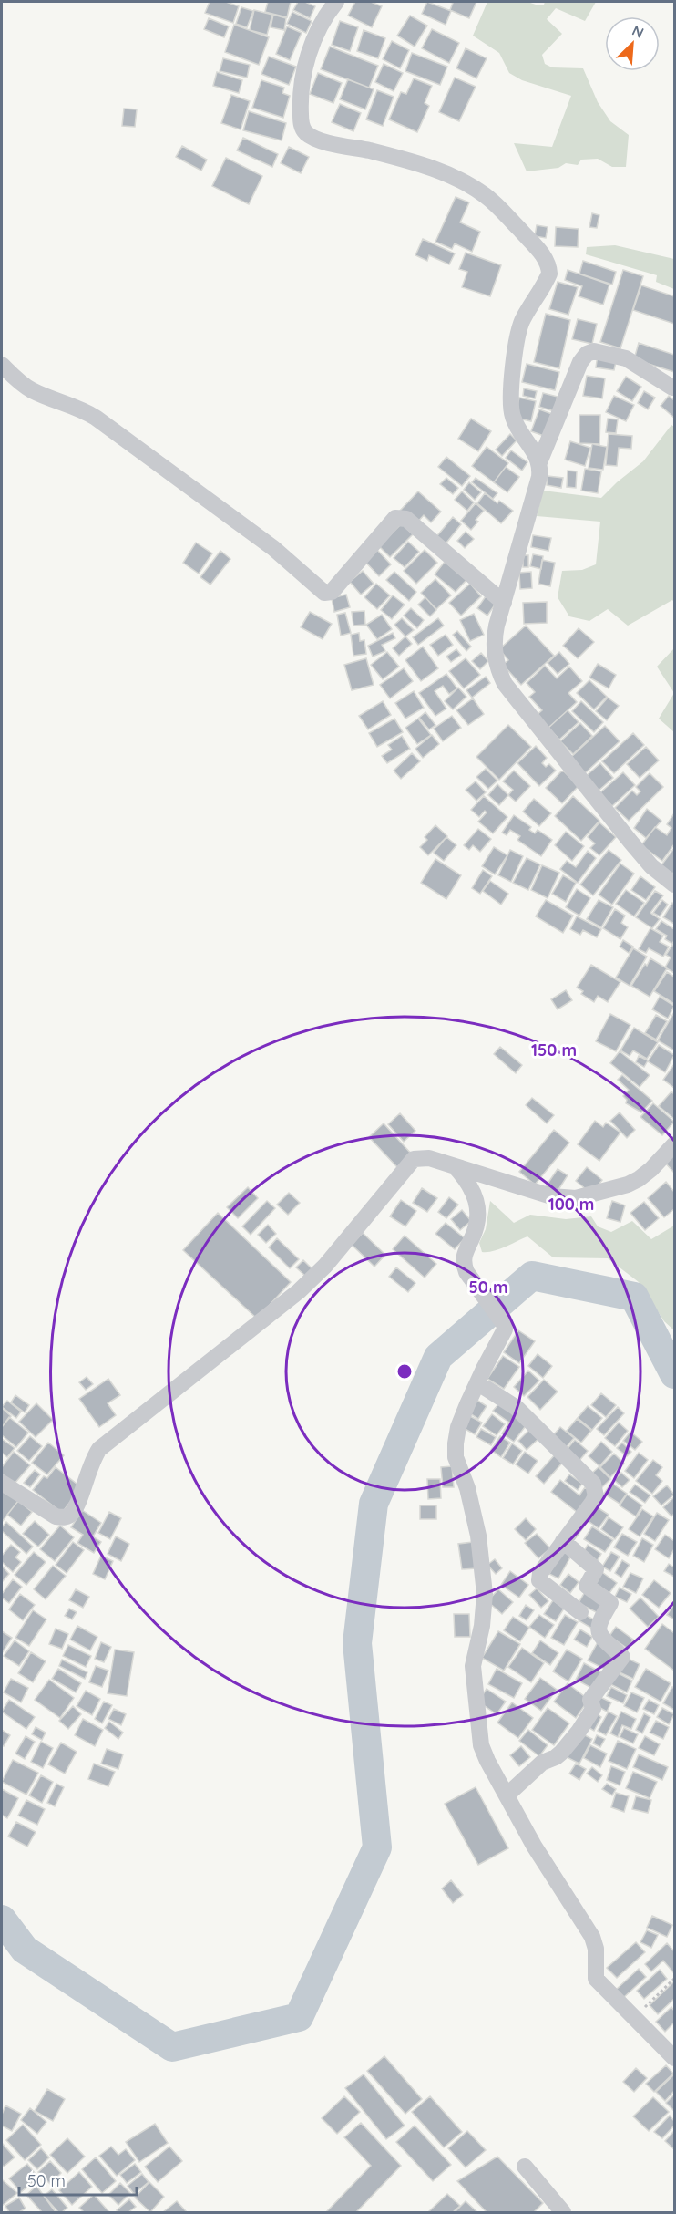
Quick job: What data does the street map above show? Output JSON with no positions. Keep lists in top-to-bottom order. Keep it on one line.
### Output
{"scale_bar":"50 m","north":"top right","rings":["150 m","100 m","50 m"]}
